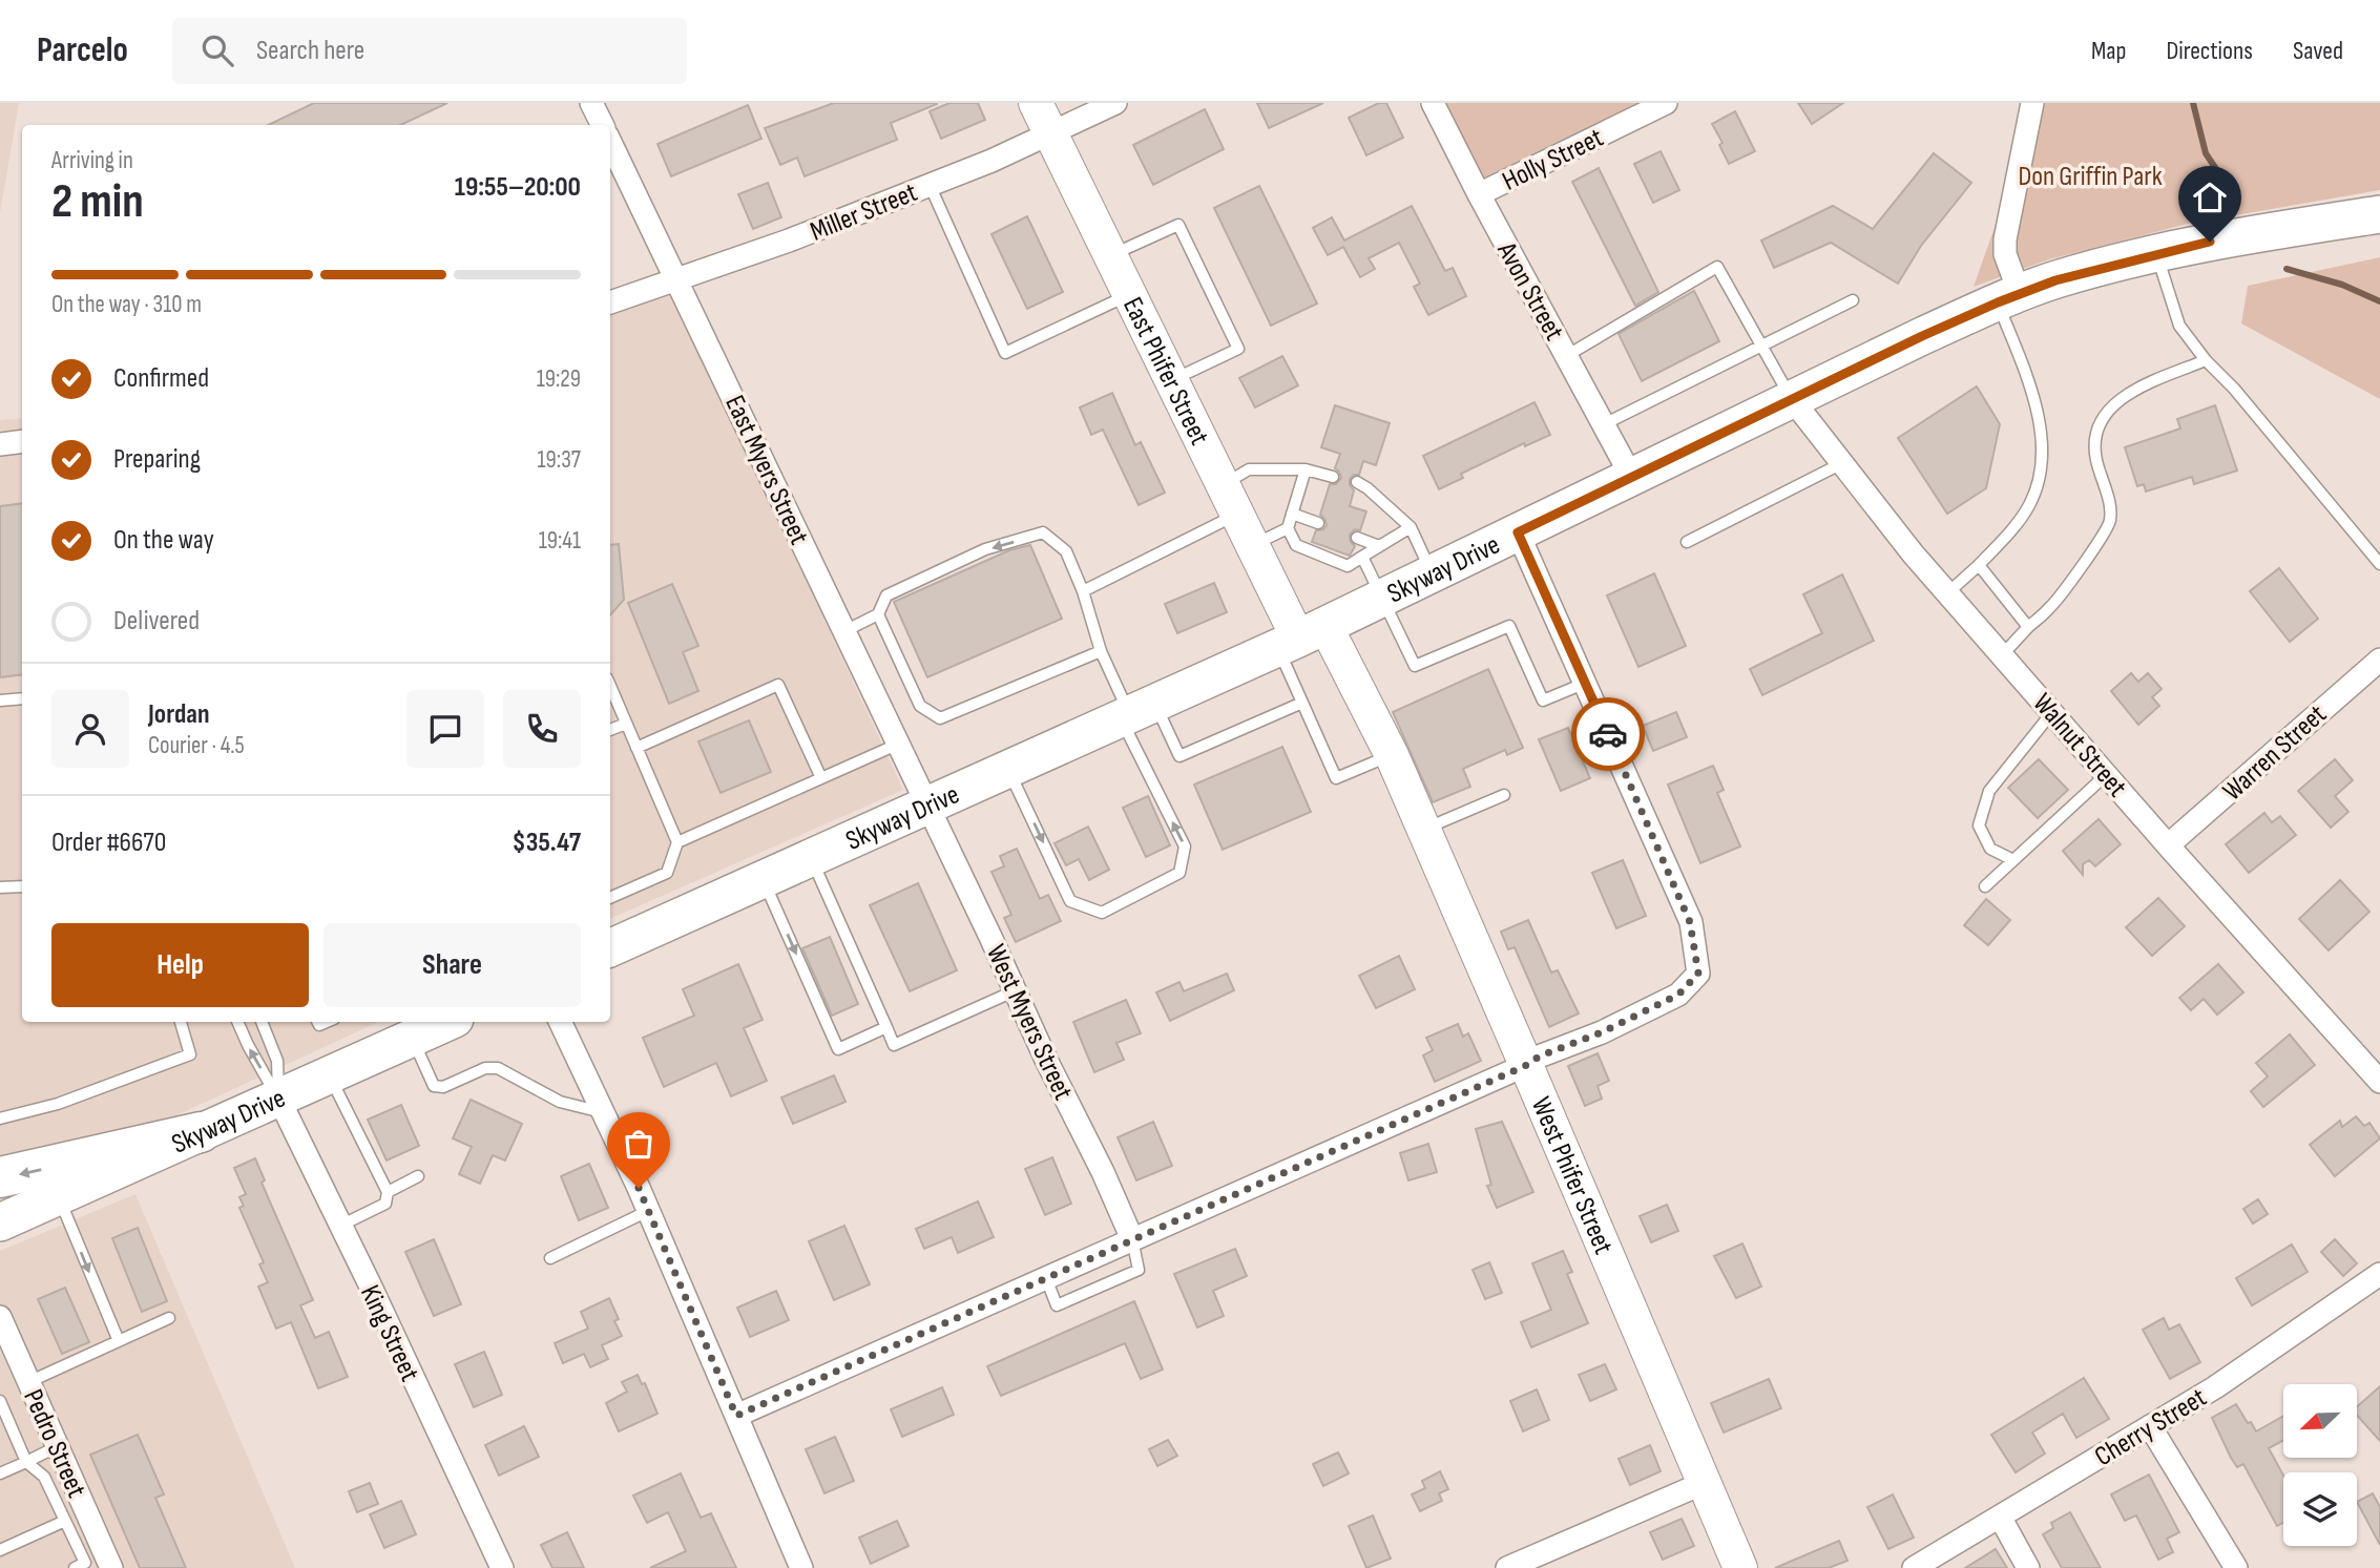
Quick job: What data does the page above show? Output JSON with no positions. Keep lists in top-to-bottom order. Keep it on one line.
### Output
{"streets":{"main road":["Skyway Drive"],"street":["Holly Street","Miller Street","Avon Street","East Phifer Street","East Myers Street","Walnut Street","Warren Street","West Myers Street","West Phifer Street","King Street","Cherry Street","Pedro Street"]},"crossings":[["Holly Street","Avon Street"],["Miller Street","East Phifer Street"],["Miller Street","East Myers Street"],["Avon Street","Skyway Drive"],["East Phifer Street","Skyway Drive"],["East Phifer Street","West Phifer Street"],["East Myers Street","Skyway Drive"],["East Myers Street","West Myers Street"],["Skyway Drive","Walnut Street"],["Skyway Drive","West Myers Street"],["Skyway Drive","West Phifer Street"],["Skyway Drive","King Street"],["Walnut Street","Warren Street"]],"parks":["Don Griffin Park"],"north":"bottom left","page":{"header":"Parcelo","search":"Search here","nav":["Map","Directions","Saved"],"heading":["2 min","Arriving in","19:55–20:00"],"panel":["Jordan","Courier · 4.5","Order #6670","$35.47"],"bar":"On the way · 310 m","list":[["Confirmed","19:29"],["Preparing","19:37"],["On the way","19:41"],"Delivered"],"buttons":["Help","Share"]}}
